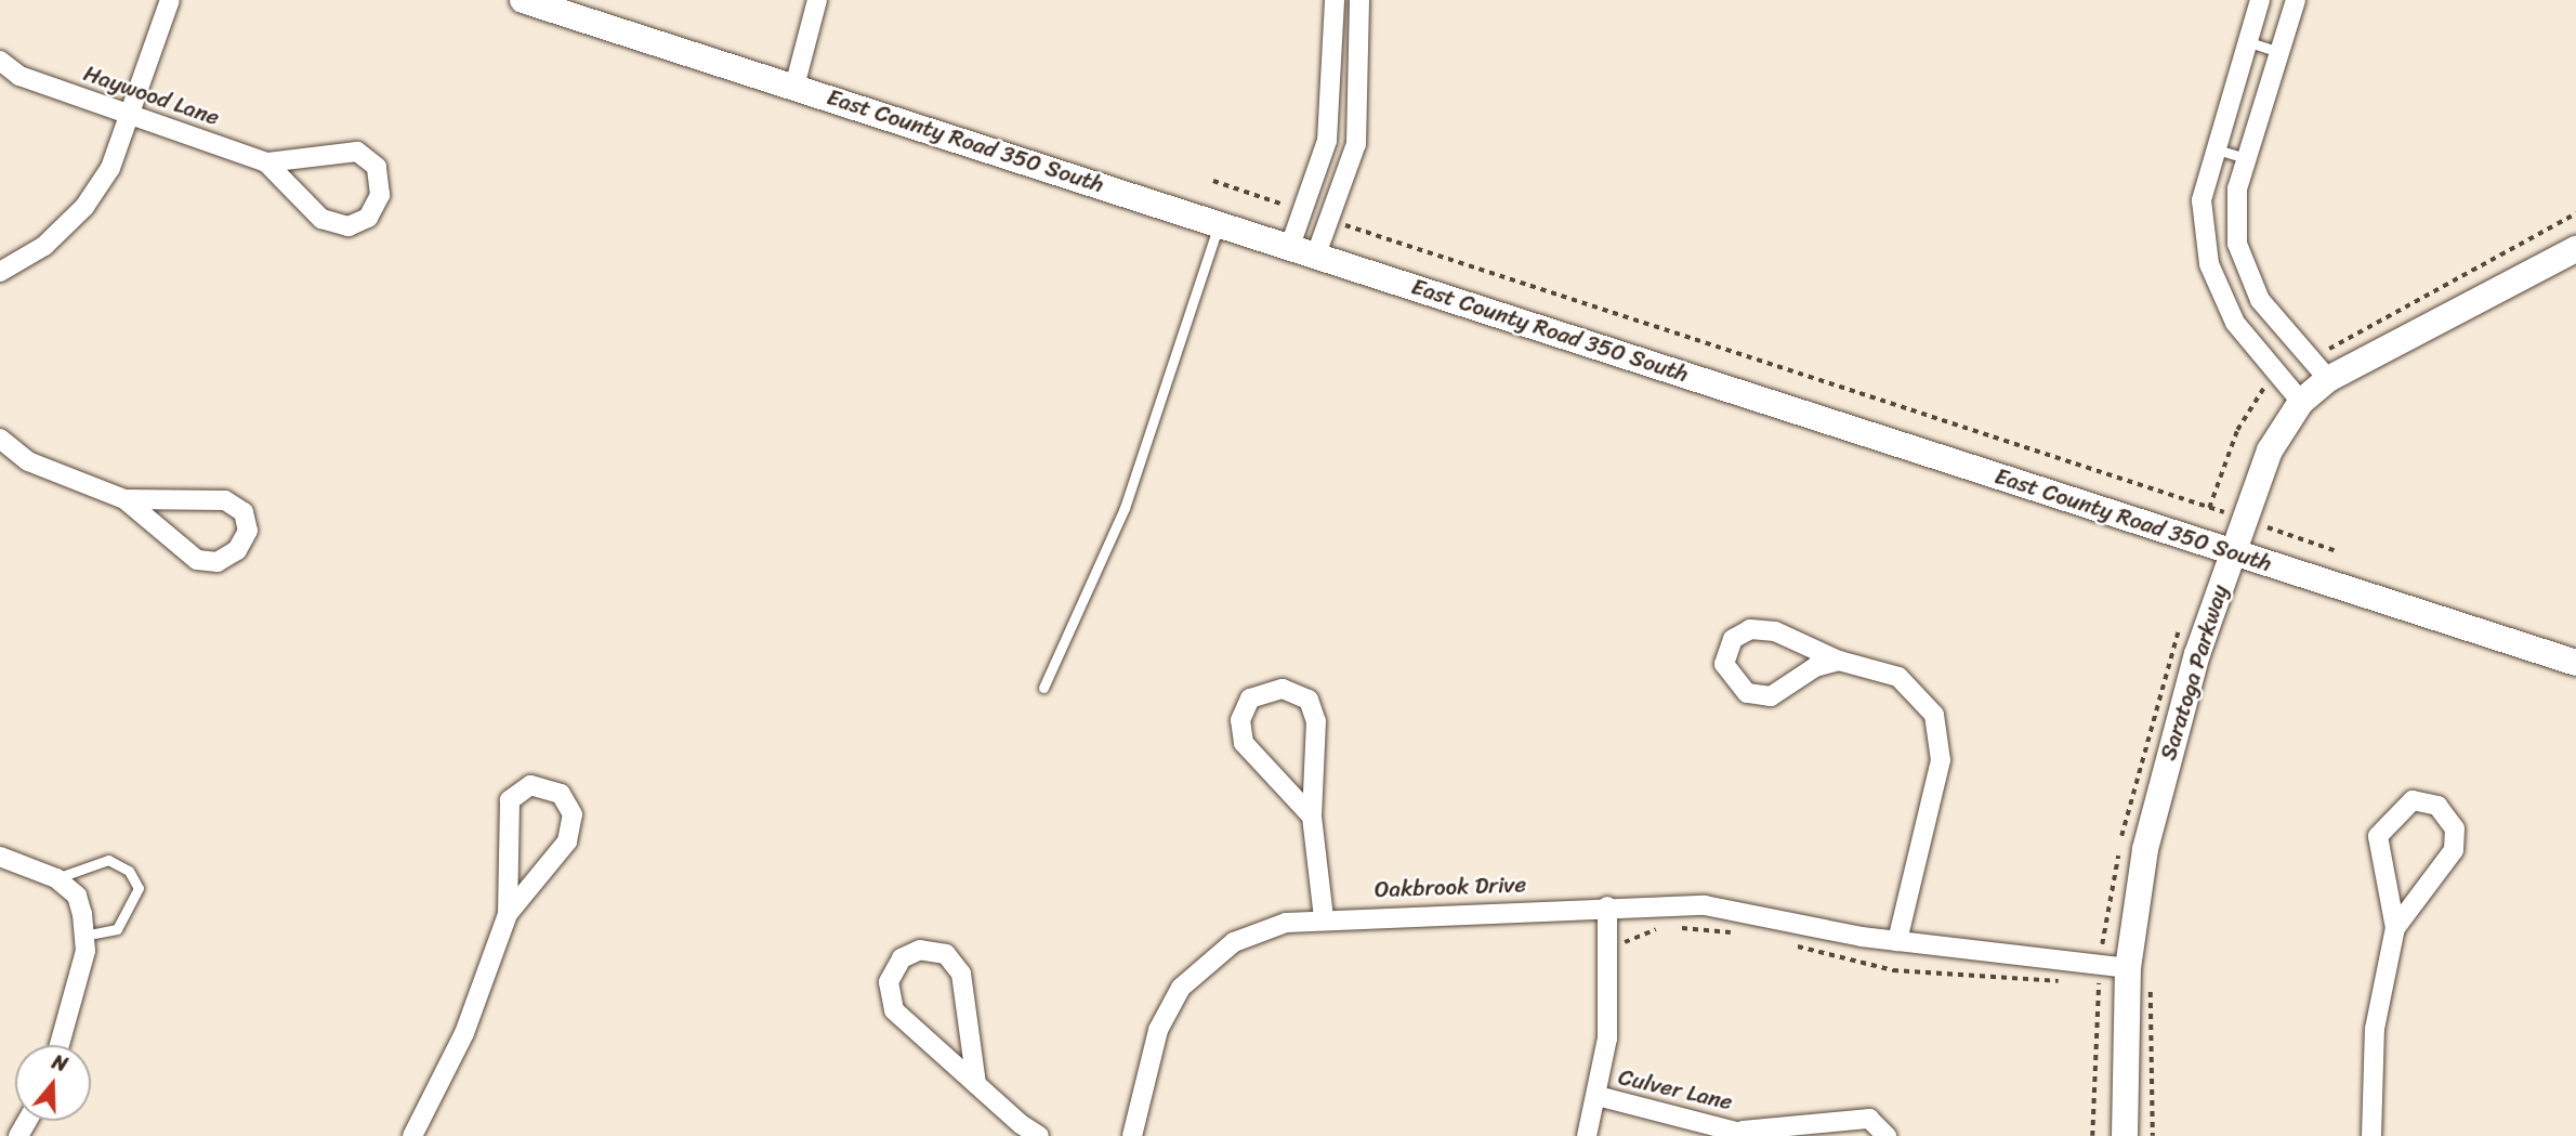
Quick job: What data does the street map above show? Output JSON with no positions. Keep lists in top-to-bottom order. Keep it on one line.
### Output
{"streets":{"street":["Haywood Lane","East County Road 350 South","Saratoga Parkway","Oakbrook Drive","Culver Lane"]},"crossings":[["East County Road 350 South","Saratoga Parkway"],["Saratoga Parkway","Oakbrook Drive"]],"north":"top"}
